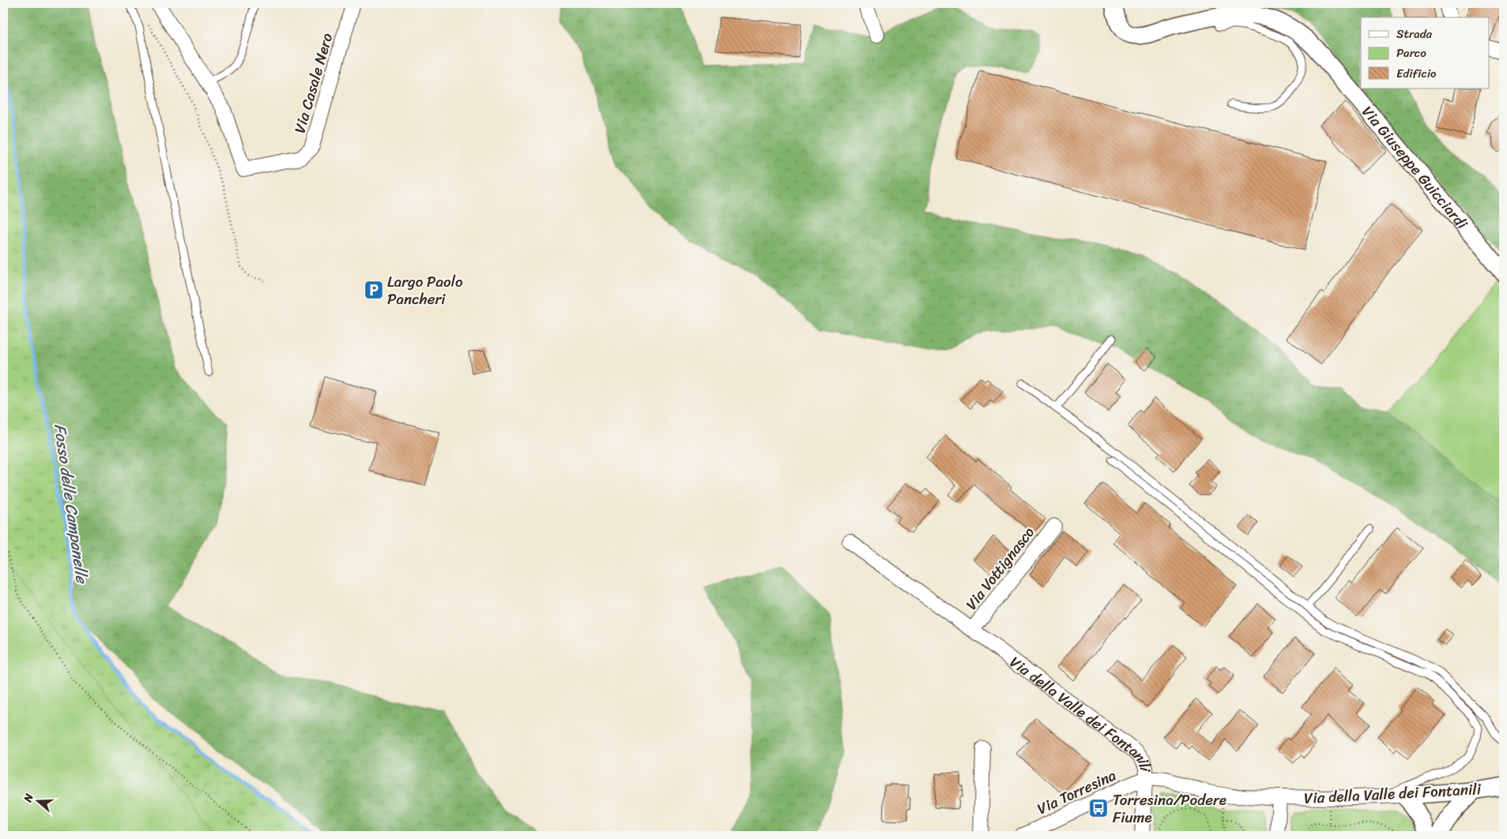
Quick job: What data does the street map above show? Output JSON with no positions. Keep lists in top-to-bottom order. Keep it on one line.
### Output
{"streets":{"street":["Via Casale Nero","Via Giuseppe Guicciardi","Via Vottignasco","Via della Valle dei Fontanili","Via Torresina"]},"crossings":[["Via Vottignasco","Via della Valle dei Fontanili"],["Via della Valle dei Fontanili","Via Torresina"]],"water":["Fosso delle Campanelle"],"places":{"parking":["Largo Paolo Pancheri"],"bus stop":["Torresina/Podere Fiume"]},"legend":["Strada","Parco","Edificio"],"north":"left"}
